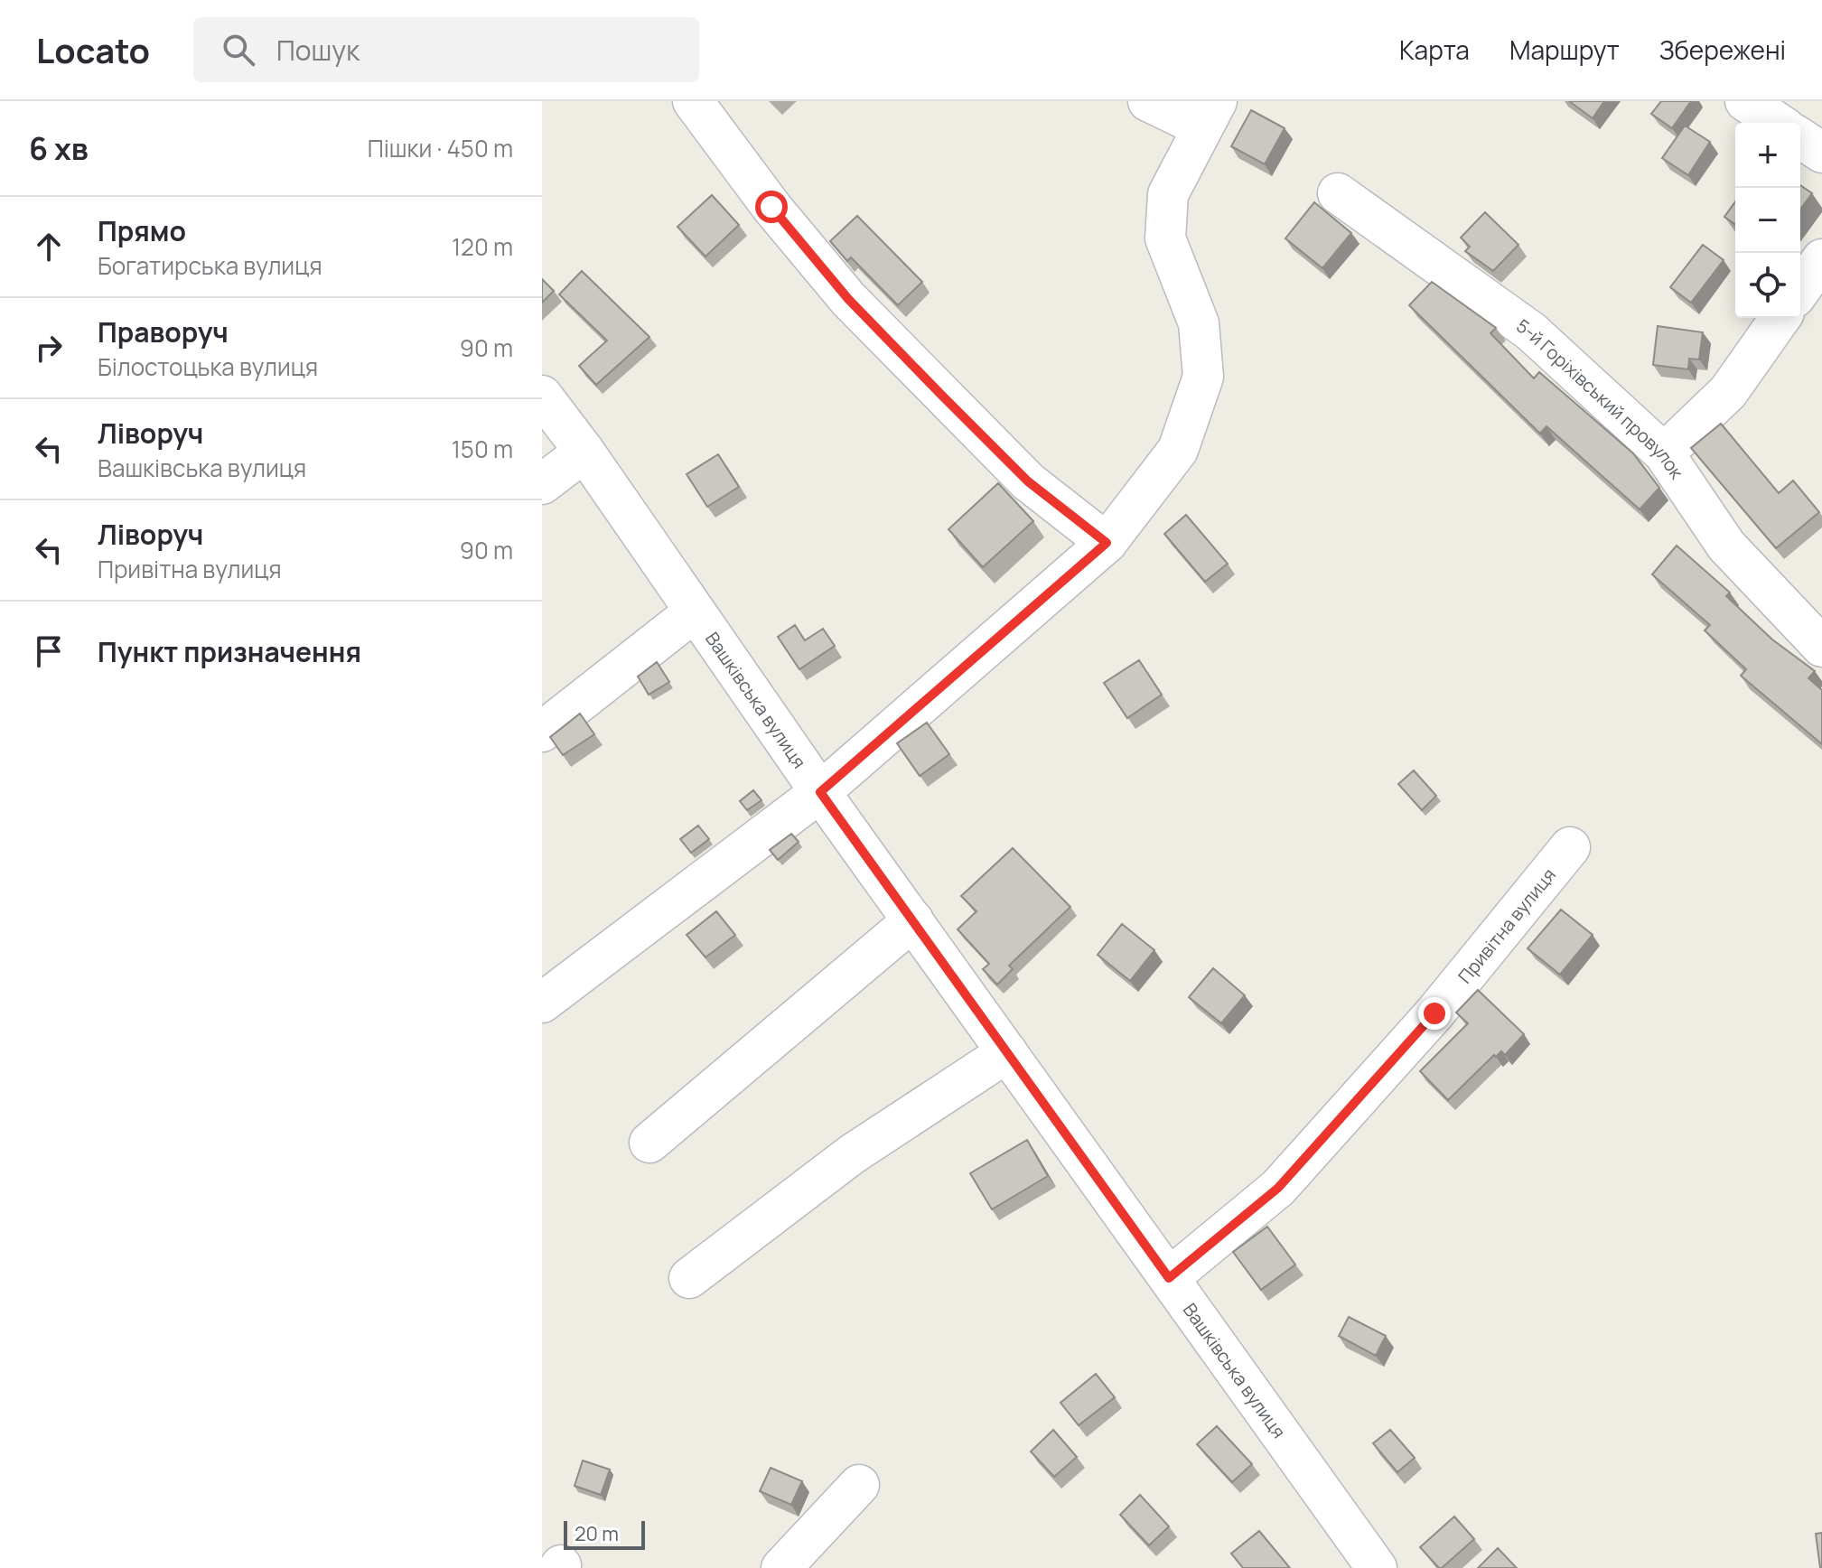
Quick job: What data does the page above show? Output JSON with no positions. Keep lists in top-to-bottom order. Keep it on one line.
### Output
{"streets":{"street":["5-й Горіхівський провулок","Вашківська вулиця","Привітна вулиця"]},"crossings":[["Вашківська вулиця","Привітна вулиця"]],"scale_bar":"20 m","page":{"header":"Locato","search":"Пошук","nav":["Карта","Маршрут","Збережені"],"heading":["6 хв","Пішки · 450 m"],"map_buttons":["+","−"],"list":[["Прямо","Богатирська вулиця","120 m"],["Праворуч","Білостоцька вулиця","90 m"],["Ліворуч","Вашківська вулиця","150 m"],["Ліворуч","Привітна вулиця","90 m"],"Пункт призначення"],"scale":"20 m"}}
